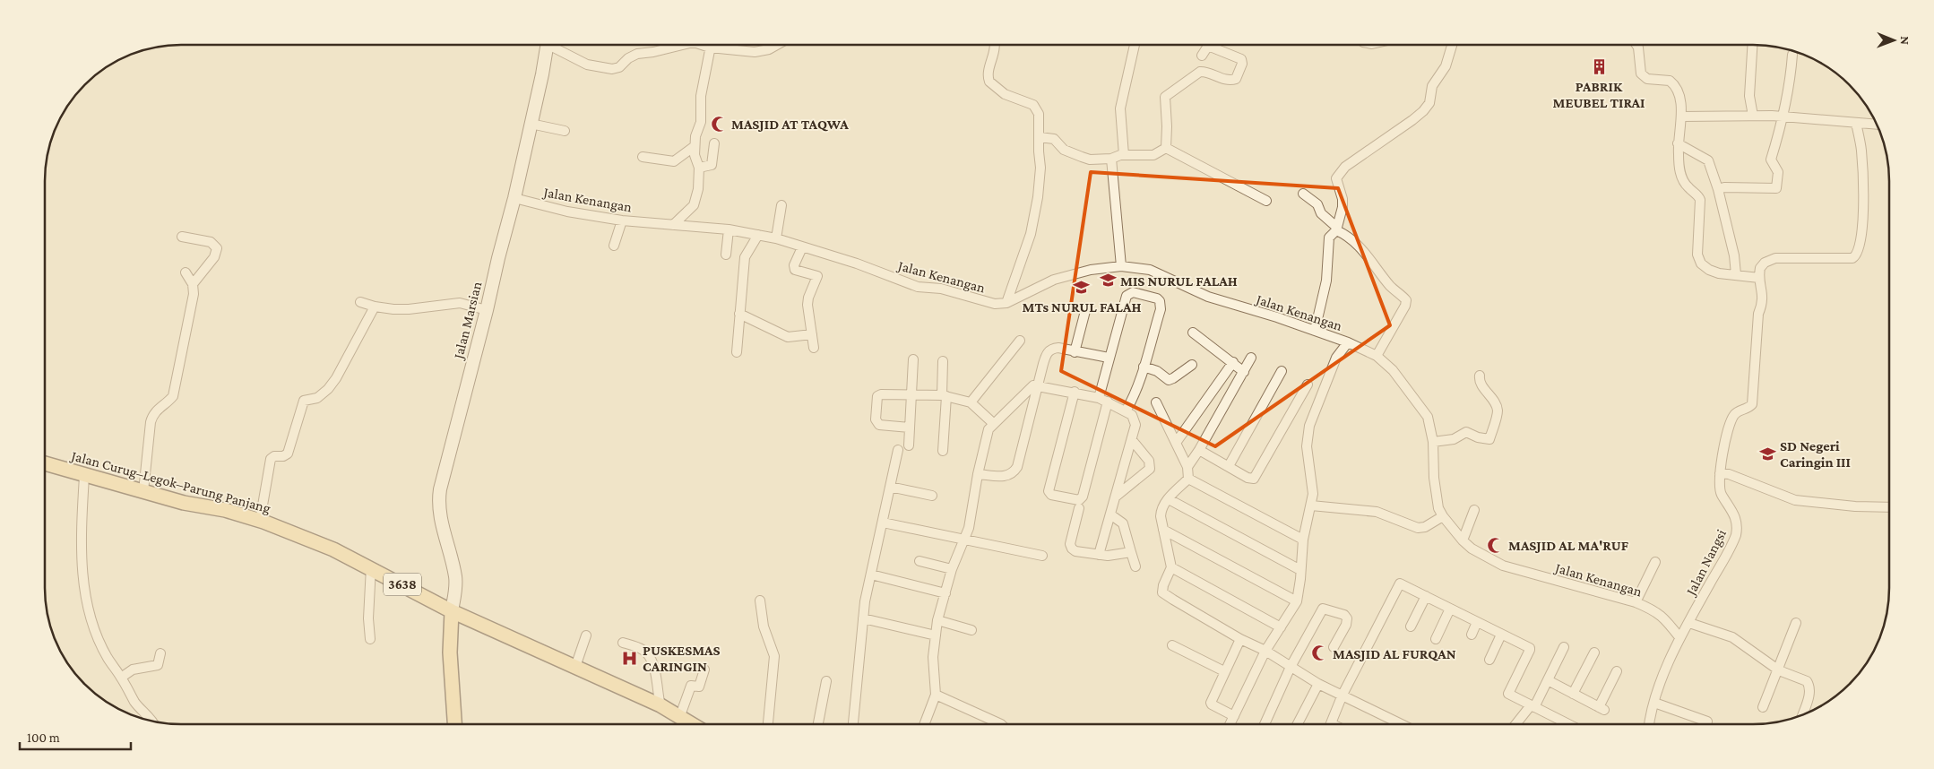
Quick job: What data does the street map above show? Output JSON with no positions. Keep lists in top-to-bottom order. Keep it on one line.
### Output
{"streets":{"main road":["Jalan Curug–Legok–Parung Panjang","3638"],"street":["Jalan Kenangan","Jalan Marsian","Jalan Nangsi"]},"crossings":[["Jalan Kenangan","Jalan Marsian"],["Jalan Kenangan","Jalan Nangsi"],["Jalan Marsian","Jalan Curug–Legok–Parung Panjang"]],"places":{"building":["PABRIK MEUBEL TIRAI"],"mosque":["MASJID AT TAQWA","MASJID AL MA'RUF","MASJID AL FURQAN"],"school or university":["MIS NURUL FALAH","MTs NURUL FALAH","SD Negeri Caringin III"],"hospital":["PUSKESMAS CARINGIN"]},"scale_bar":"100 m","north":"right"}
